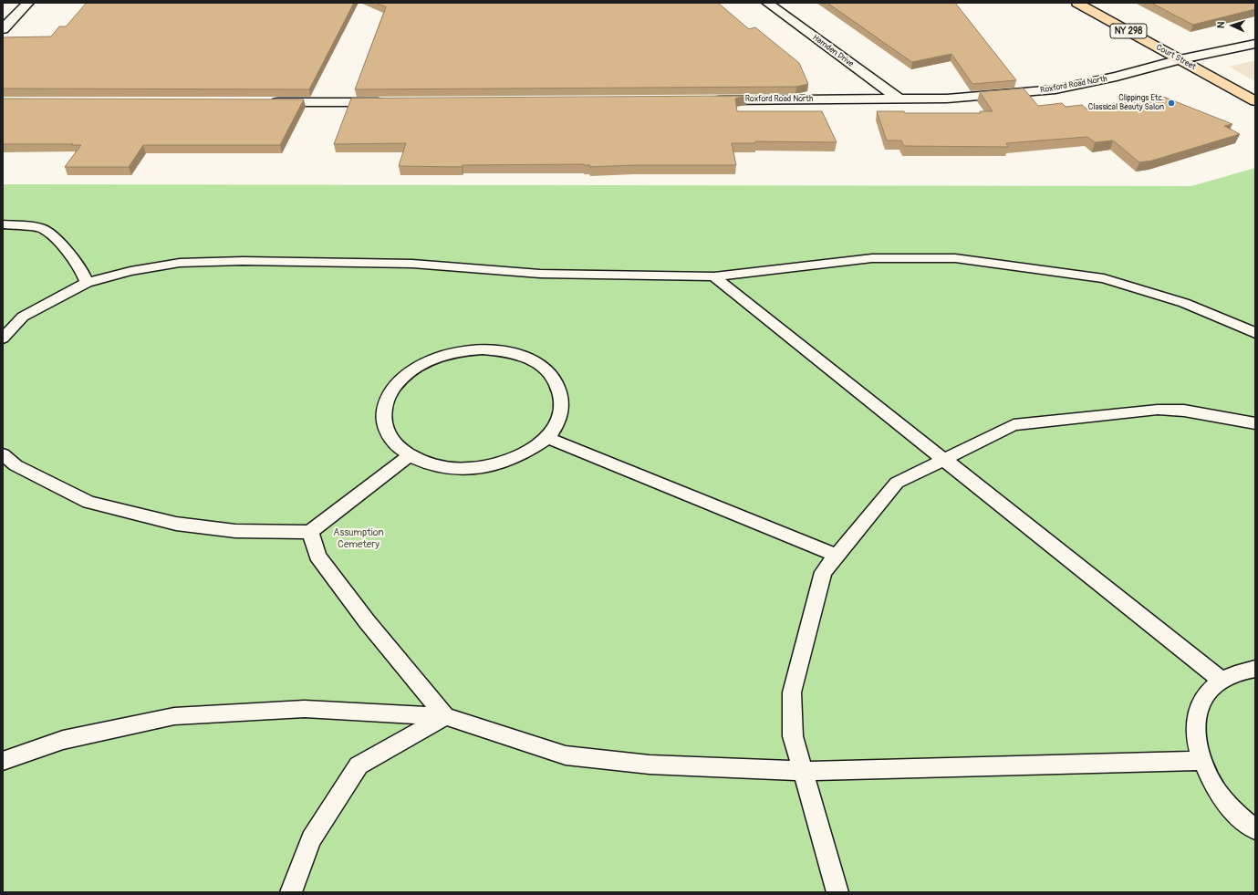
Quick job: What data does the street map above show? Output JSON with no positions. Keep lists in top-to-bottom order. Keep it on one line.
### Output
{"streets":{"main road":["NY 298","Court Street"],"street":["Hamden Drive","Roxford Road North"]},"crossings":[["Hamden Drive","Roxford Road North"],["Court Street","Roxford Road North"]],"parks":["Assumption Cemetery"],"places":["Clippings Etc. Classical Beauty Salon"],"north":"left"}
